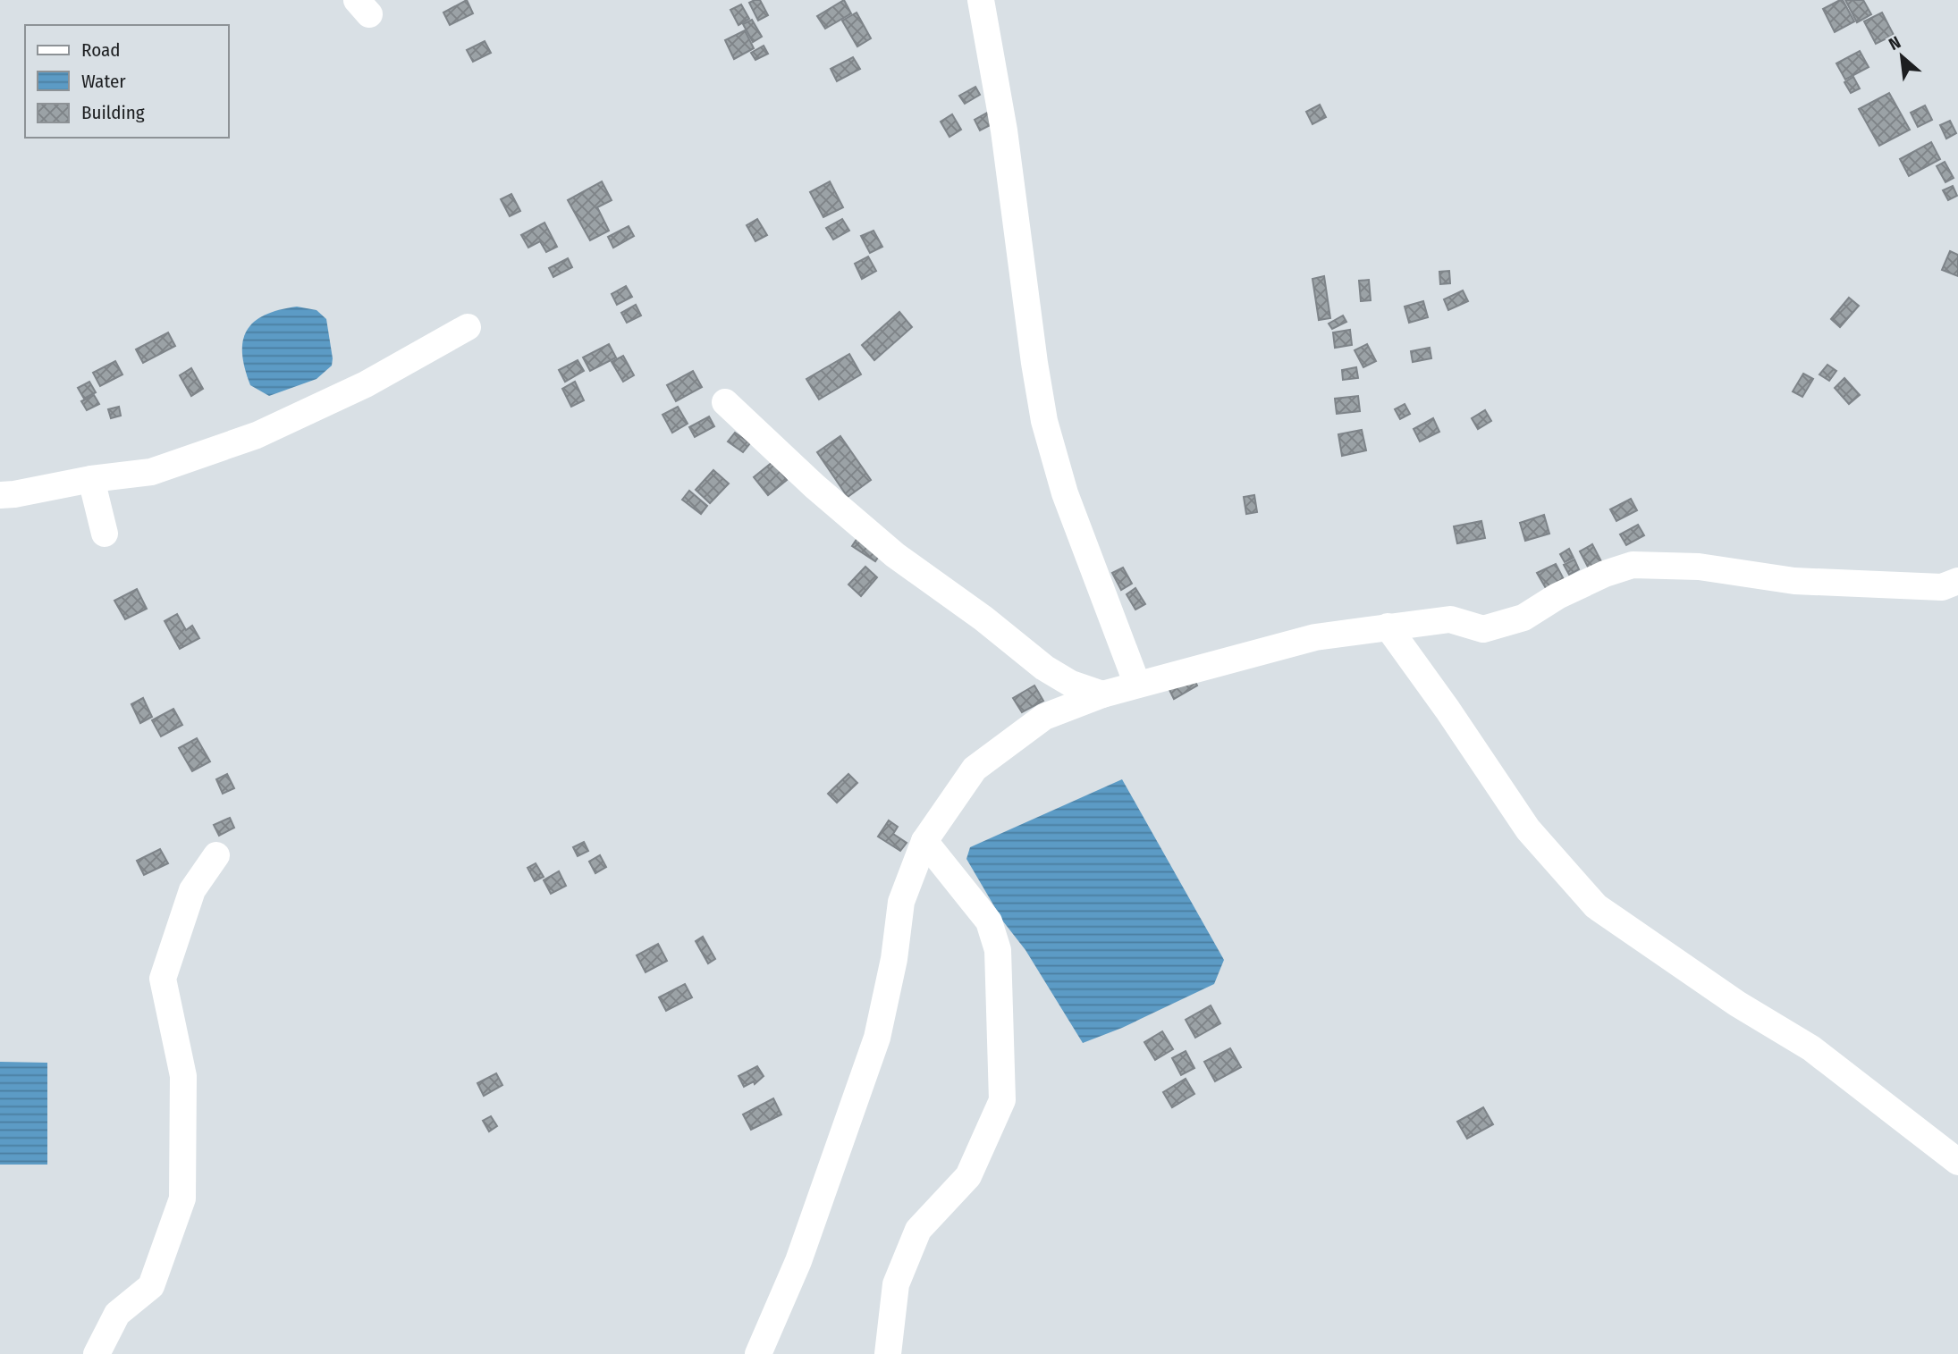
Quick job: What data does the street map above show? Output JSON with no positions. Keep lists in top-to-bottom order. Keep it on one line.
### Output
{"legend":["Road","Water","Building"],"north":"top left"}
